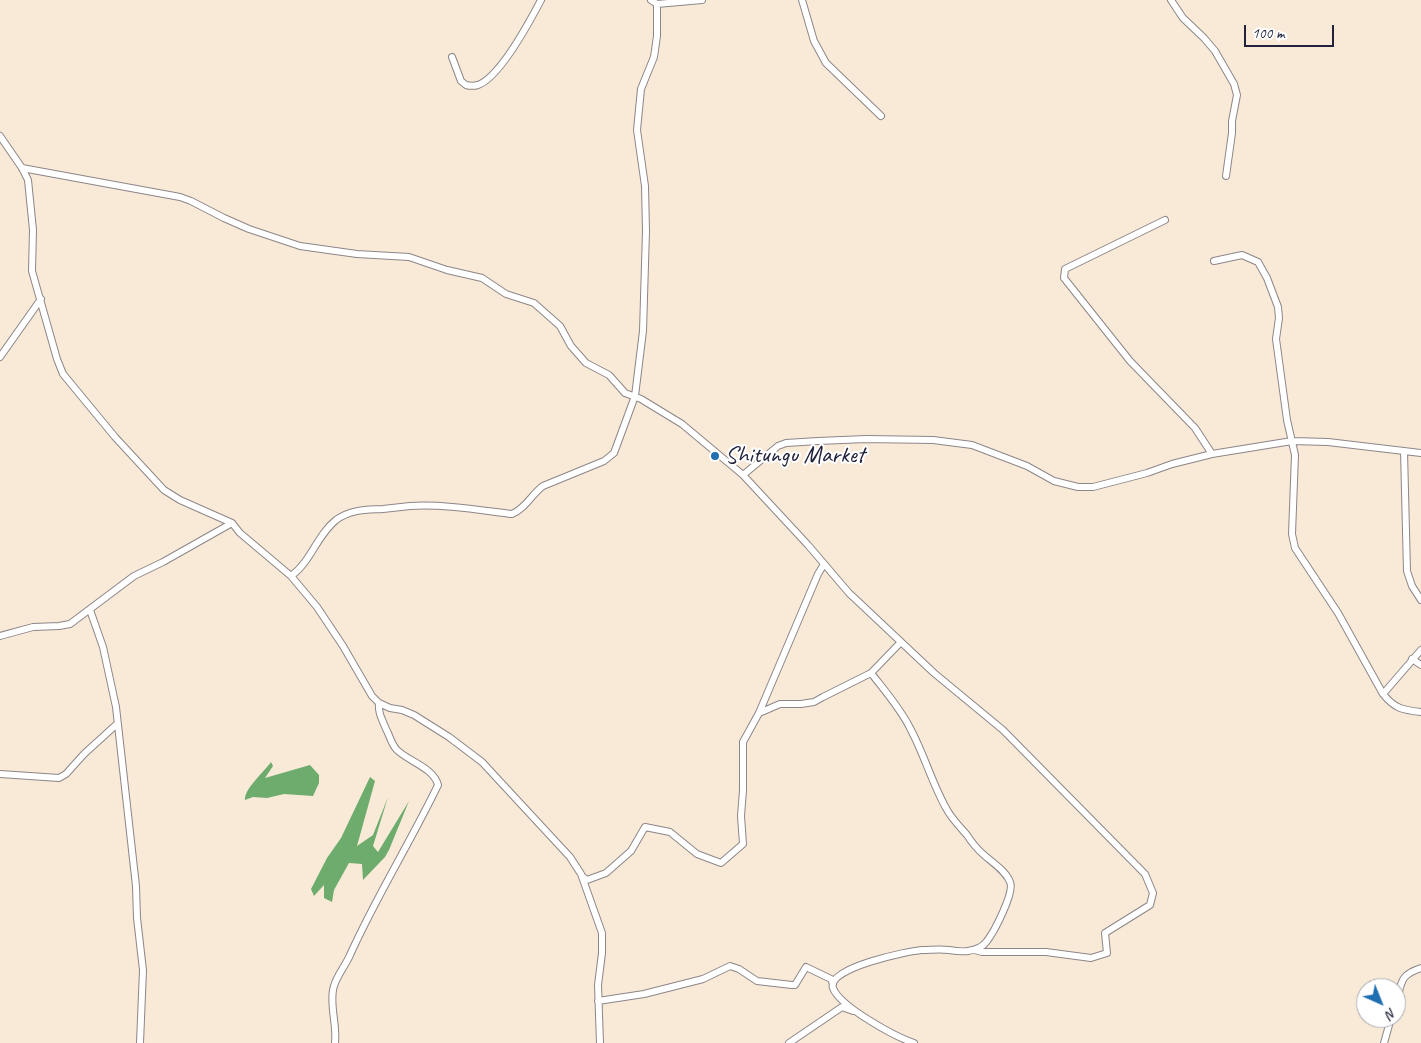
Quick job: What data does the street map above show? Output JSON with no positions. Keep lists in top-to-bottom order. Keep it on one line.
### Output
{"places":["Shitungu Market"],"scale_bar":"100 m","north":"bottom right"}
